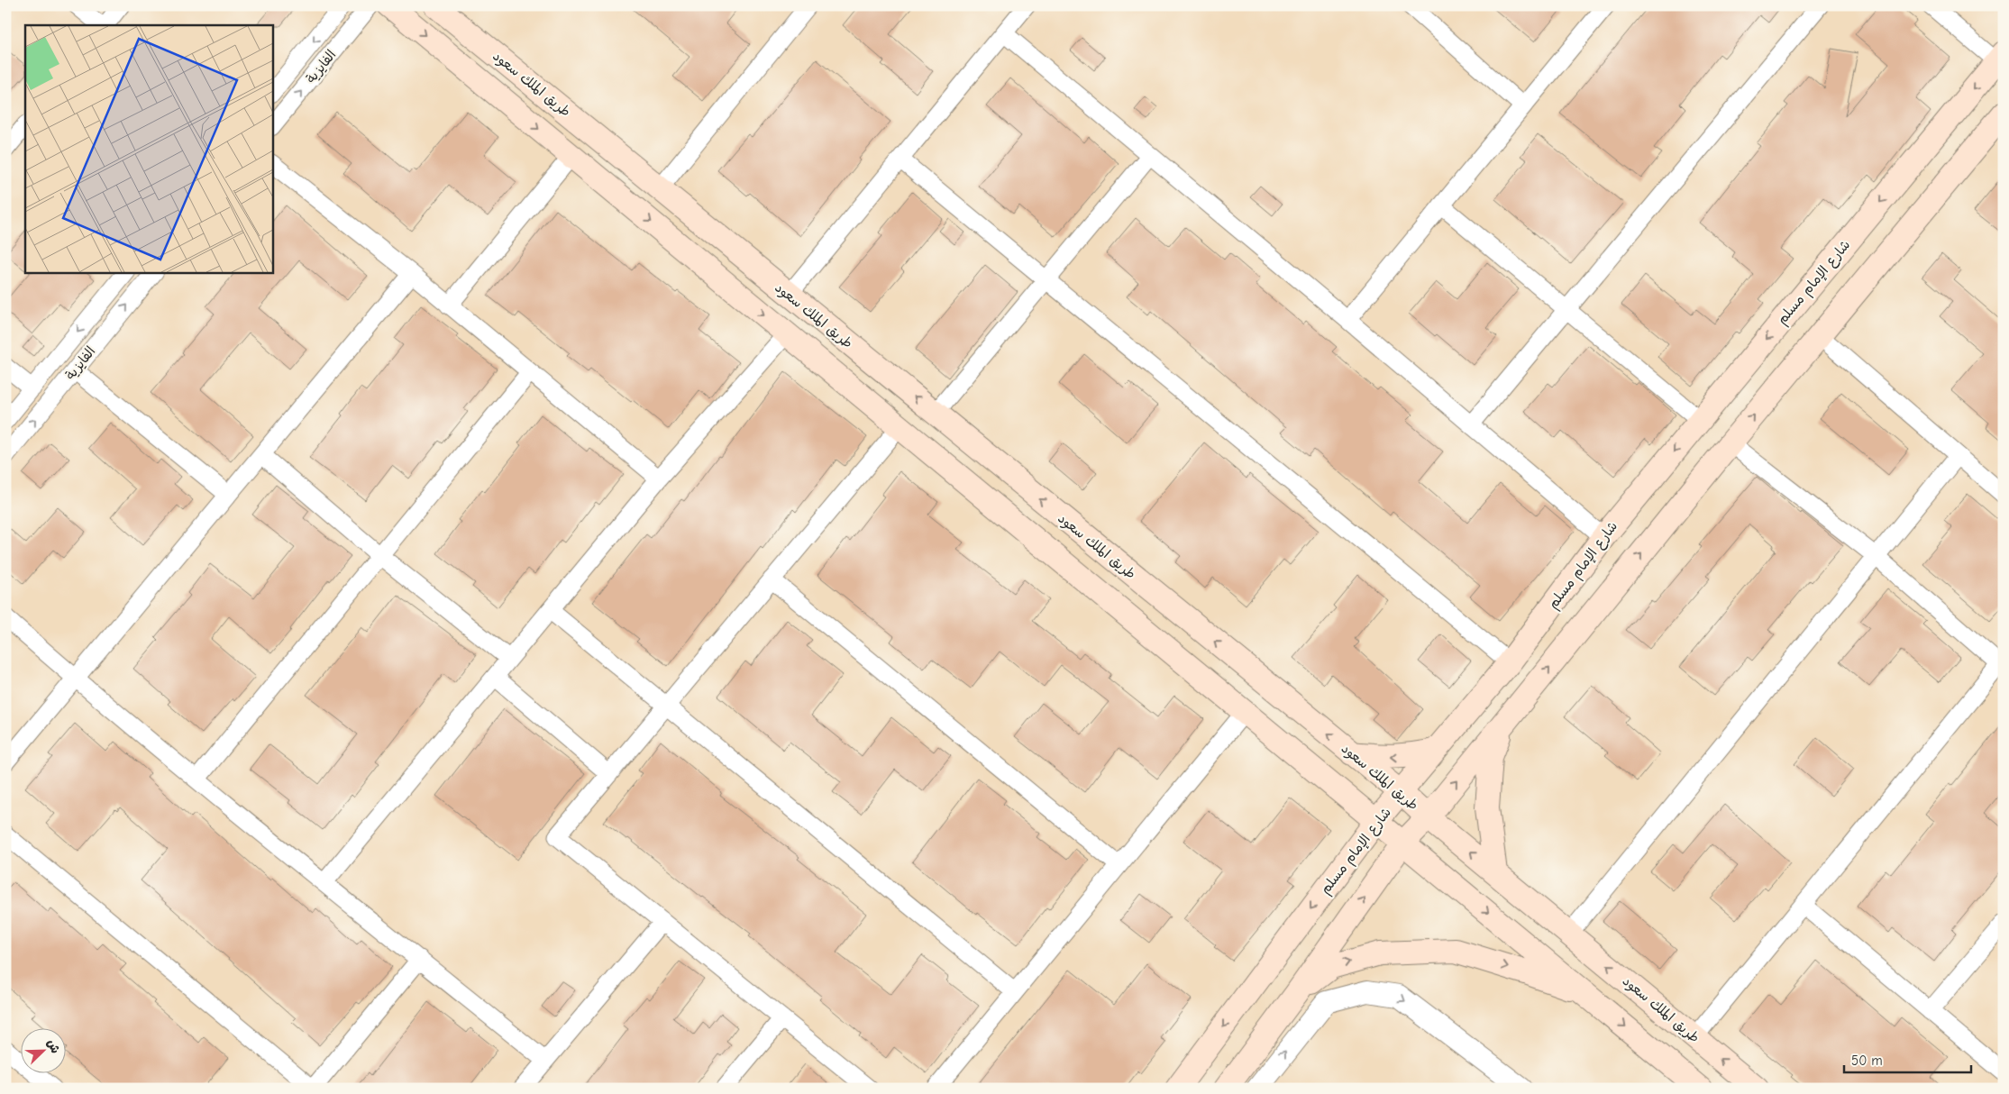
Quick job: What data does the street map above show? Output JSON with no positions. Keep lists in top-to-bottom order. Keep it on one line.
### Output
{"streets":{"main road":["طريق الملك سعود","شارع الإمام مسلم"],"street":["الفايزية"]},"crossings":[["طريق الملك سعود","شارع الإمام مسلم"]],"scale_bar":"50 m","north":"top right"}
